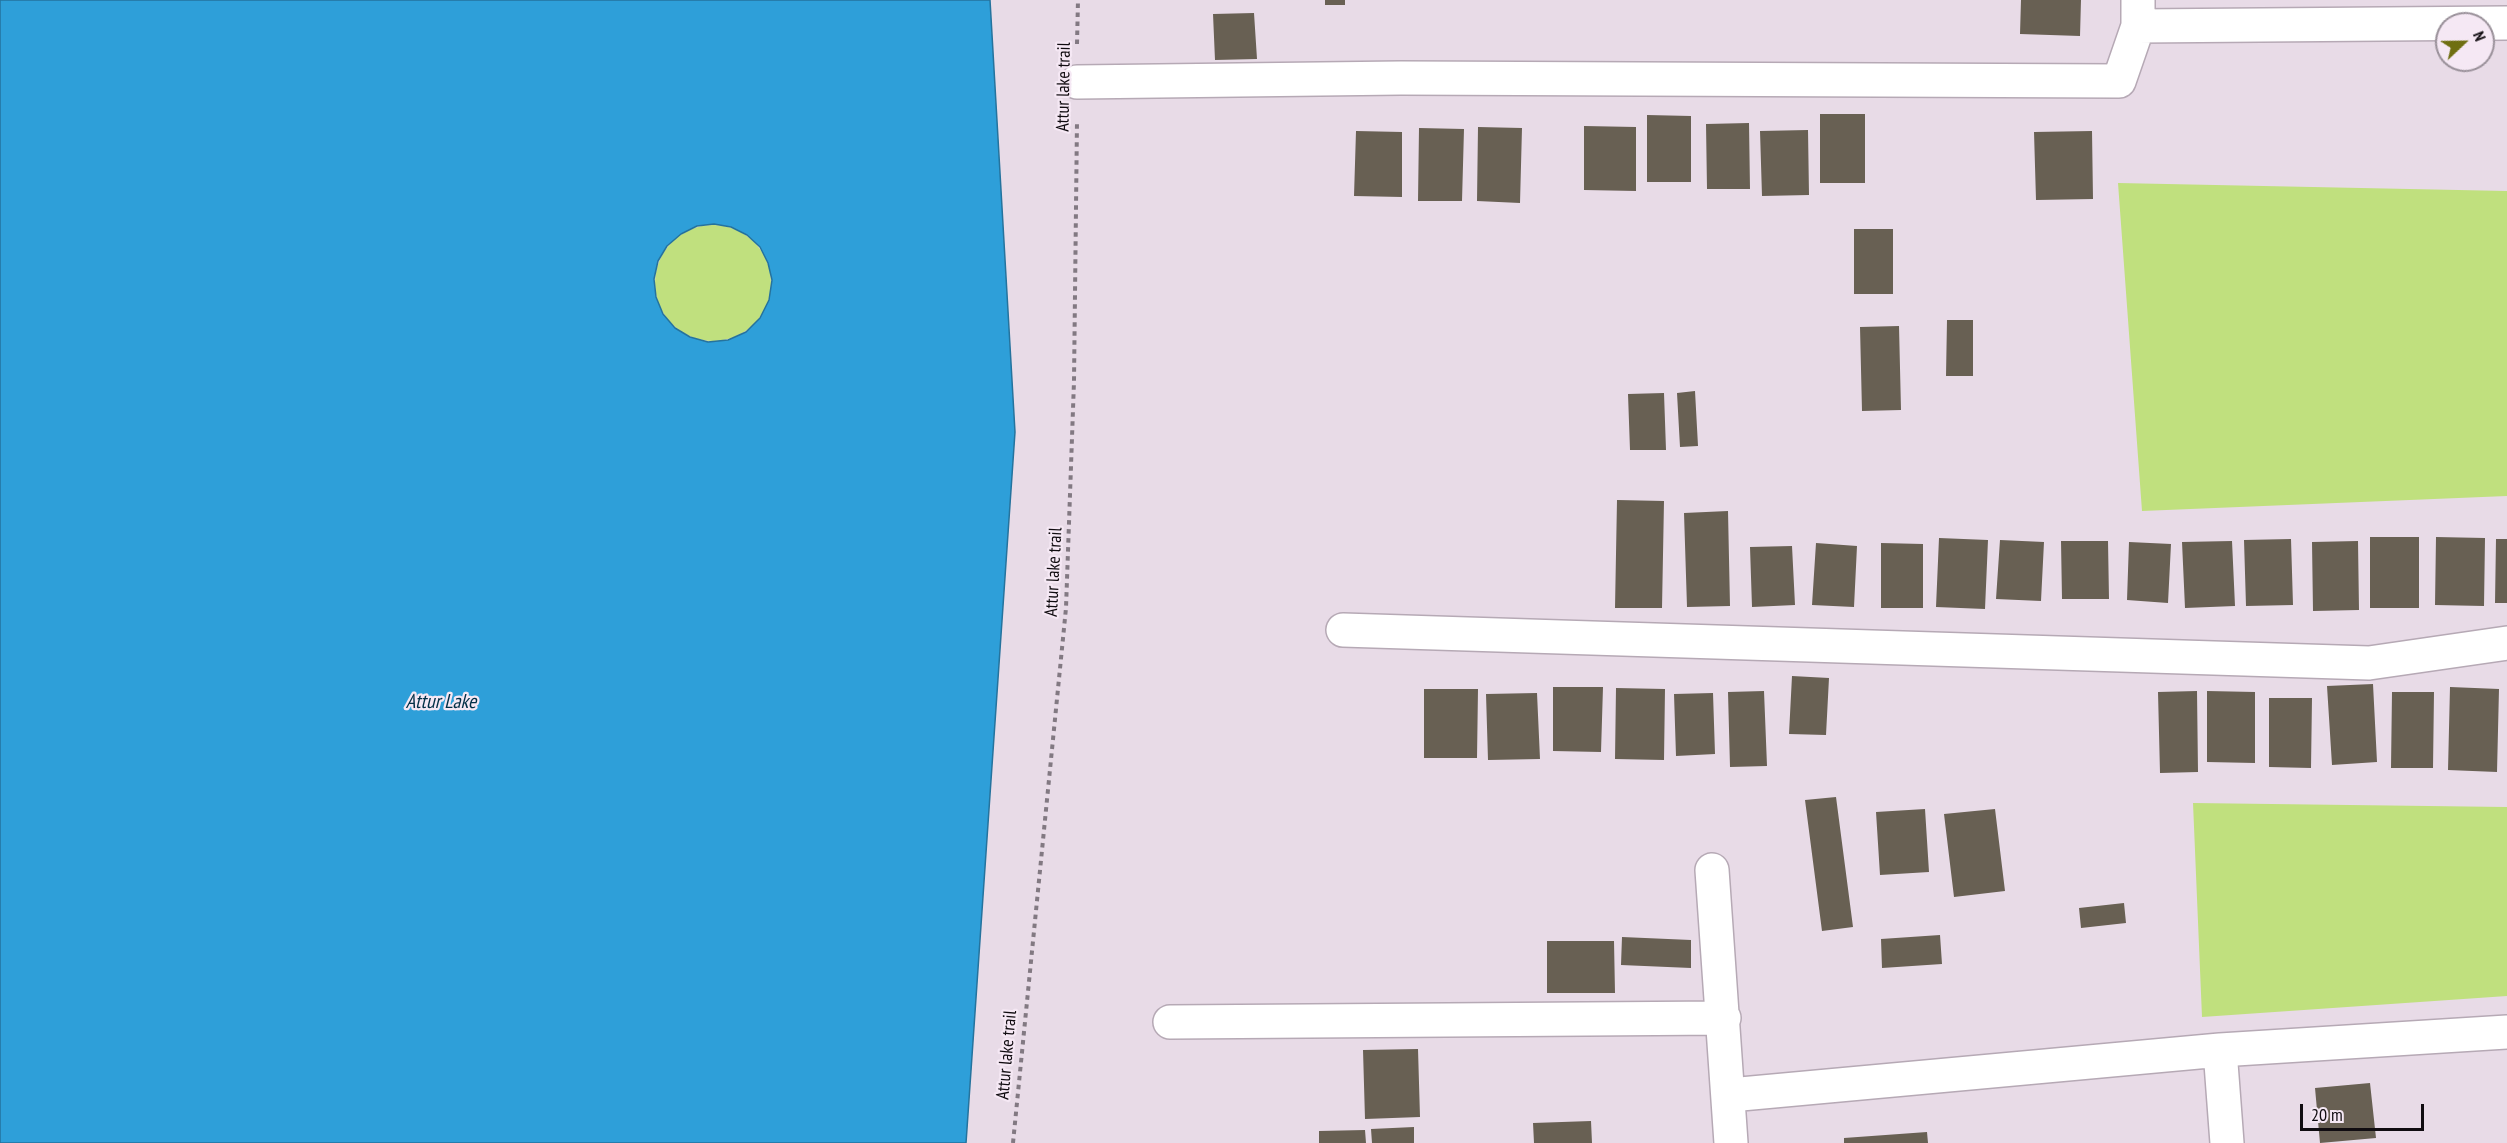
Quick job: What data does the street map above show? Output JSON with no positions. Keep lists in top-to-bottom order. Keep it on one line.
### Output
{"streets":{"path":["Attur lake trail"]},"water":["Attur Lake"],"scale_bar":"20 m","north":"right"}
